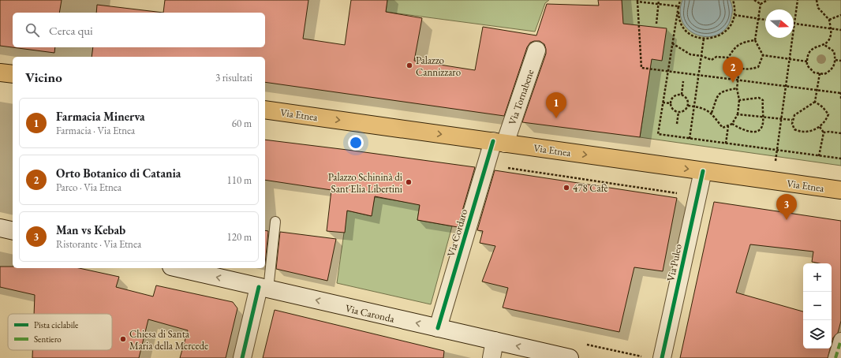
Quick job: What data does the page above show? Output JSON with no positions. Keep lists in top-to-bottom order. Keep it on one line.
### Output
{"streets":{"main road":["Via Etnea"],"street":["Via Tornabene","Via Cordaro","Via Puleo","Via Caronda"]},"crossings":[["Via Tornabene","Via Etnea"],["Via Tornabene","Via Cordaro"],["Via Etnea","Via Cordaro"],["Via Etnea","Via Puleo"],["Via Cordaro","Via Caronda"]],"one_way":["Via Etnea","Via Caronda"],"places":["Palazzo Cannizzaro","Palazzo Schininà di Sant'Elia Libertini","478 Cafè","Chiesa di Santa Maria della Mercede"],"legend":["Pista ciclabile","Sentiero"],"north":"right","page":{"search":"Cerca qui","pins":["2","1","3"],"heading":["Vicino","3 risultati"],"list":[{"mark":"1","name":"Farmacia Minerva","note":"Farmacia · Via Etnea","value":"60 m"},{"mark":"2","name":"Orto Botanico di Catania","note":"Parco · Via Etnea","value":"110 m"},{"mark":"3","name":"Man vs Kebab","note":"Ristorante · Via Etnea","value":"120 m"}],"map_buttons":["+","−"]}}
